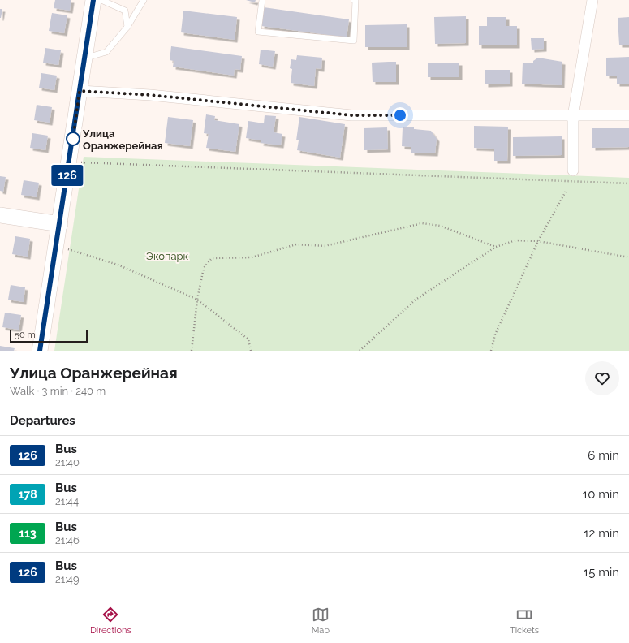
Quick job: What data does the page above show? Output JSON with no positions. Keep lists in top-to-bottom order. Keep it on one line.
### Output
{"parks":["Экопарк"],"places":["Улица Оранжерейная"],"lines":["bus line 126"],"scale_bar":"50 m","page":{"on_map":"126","scale":"50 m","heading":[["Улица Оранжерейная","Walk · 3 min · 240 m"],"Departures"],"list":[{"mark":"126","name":"Bus","note":"21:40","value":"6 min"},{"mark":"178","name":"Bus","note":"21:44","value":"10 min"},{"mark":"113","name":"Bus","note":"21:46","value":"12 min"},{"mark":"126","name":"Bus","note":"21:49","value":"15 min"}],"tabs":["Directions","Map","Tickets"]}}
